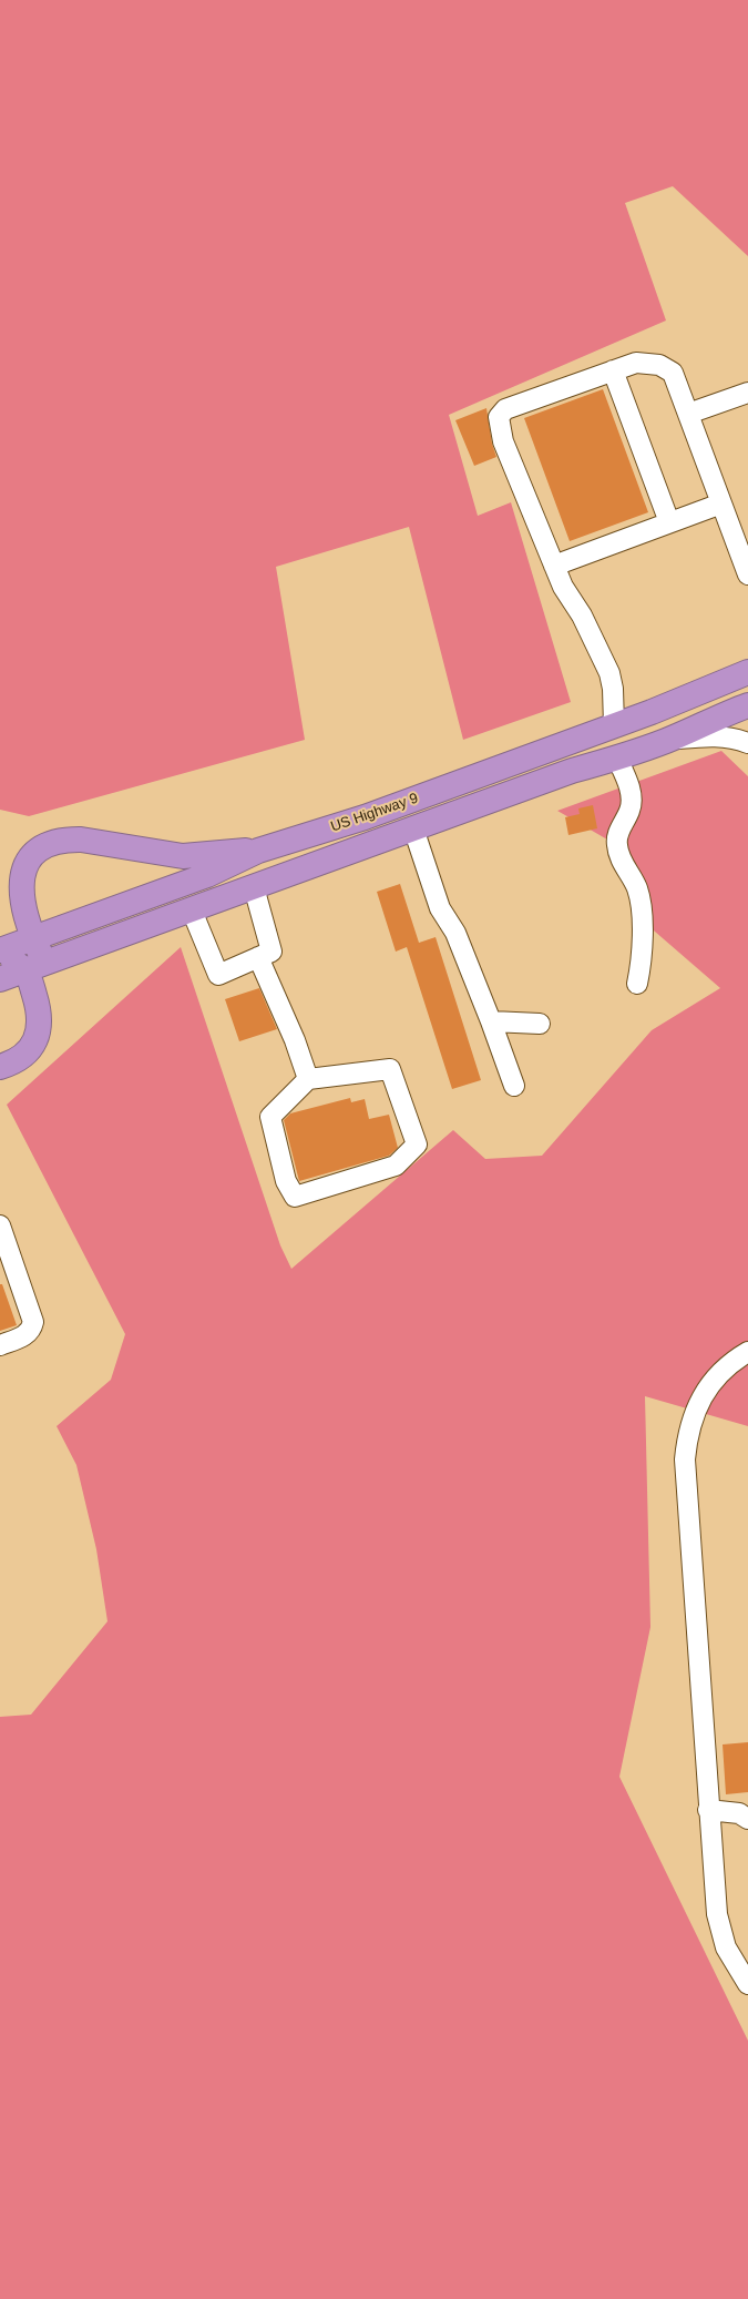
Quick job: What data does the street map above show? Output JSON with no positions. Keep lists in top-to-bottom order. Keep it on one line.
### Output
{"streets":{"highway":["US Highway 9"]}}
